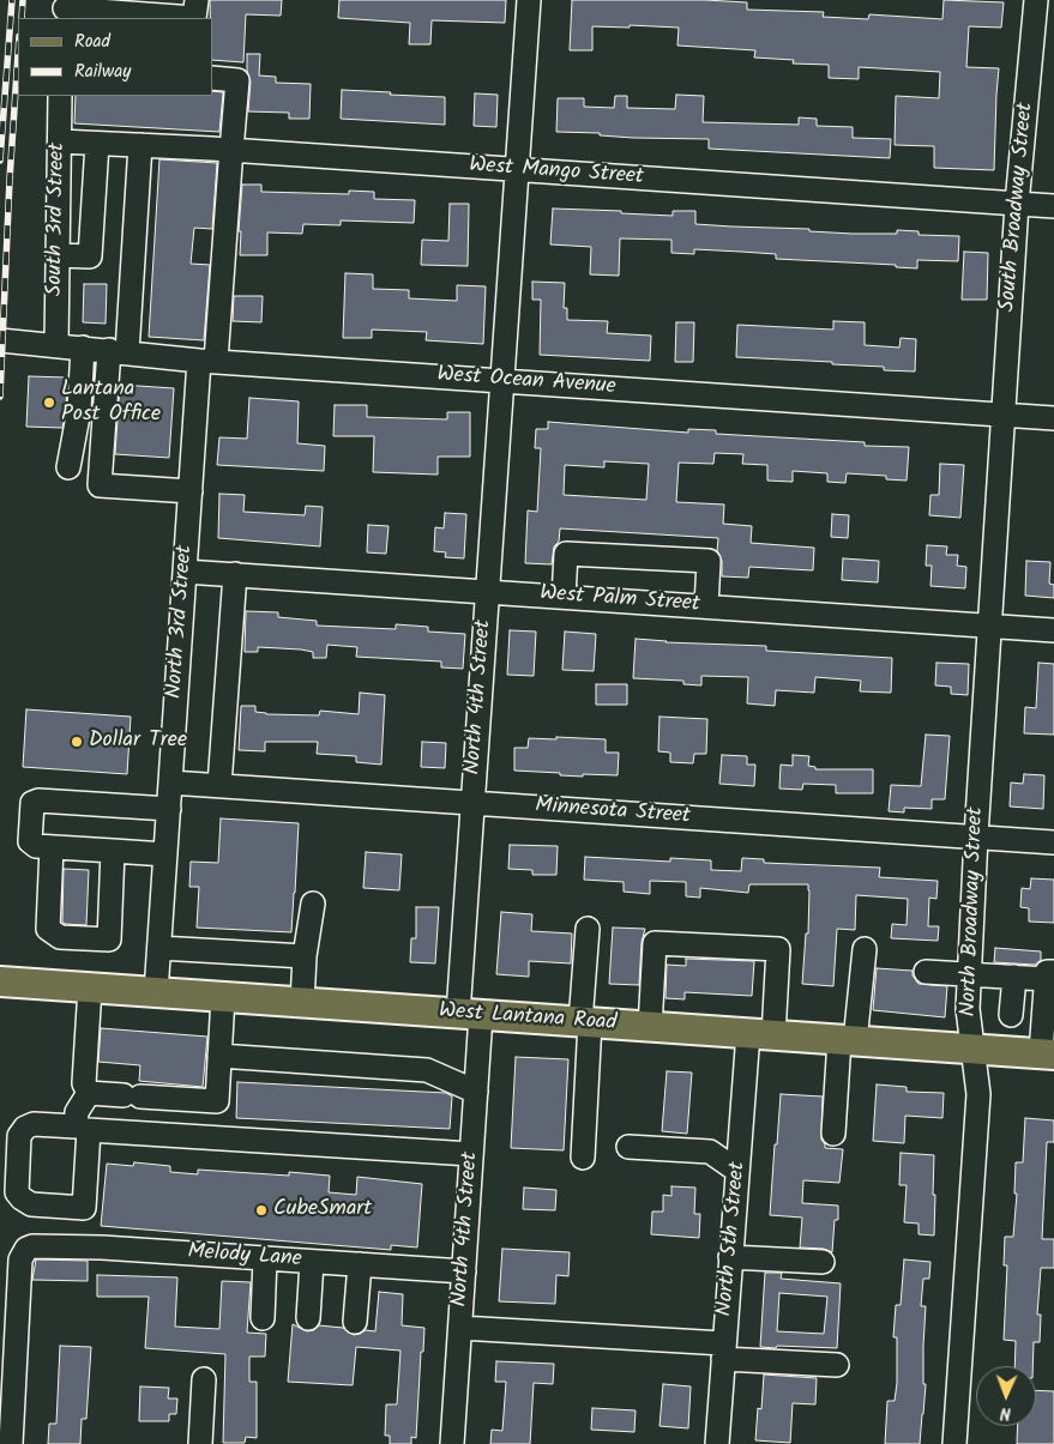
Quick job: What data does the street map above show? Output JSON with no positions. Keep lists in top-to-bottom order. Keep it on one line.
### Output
{"streets":{"main road":["West Lantana Road"],"street":["West Mango Street","South Broadway Street","South 3rd Street","West Ocean Avenue","West Palm Street","North 3rd Street","North 4th Street","Minnesota Street","North Broadway Street","North 5th Street","Melody Lane"]},"crossings":[["West Mango Street","South Broadway Street"],["West Mango Street","South 3rd Street"],["West Mango Street","North 3rd Street"],["West Mango Street","North 4th Street"],["South Broadway Street","West Ocean Avenue"],["South Broadway Street","North Broadway Street"],["South 3rd Street","West Ocean Avenue"],["West Ocean Avenue","North 3rd Street"],["West Ocean Avenue","North 4th Street"],["West Ocean Avenue","North Broadway Street"],["West Palm Street","North 3rd Street"],["West Palm Street","North 4th Street"],["West Palm Street","North Broadway Street"],["North 3rd Street","Minnesota Street"],["North 3rd Street","West Lantana Road"],["North 4th Street","Minnesota Street"],["North 4th Street","West Lantana Road"],["North 4th Street","Melody Lane"],["Minnesota Street","North Broadway Street"],["North Broadway Street","West Lantana Road"],["West Lantana Road","North 5th Street"]],"places":["Lantana Post Office","Dollar Tree","CubeSmart"],"legend":["Road","Railway"],"north":"bottom"}
